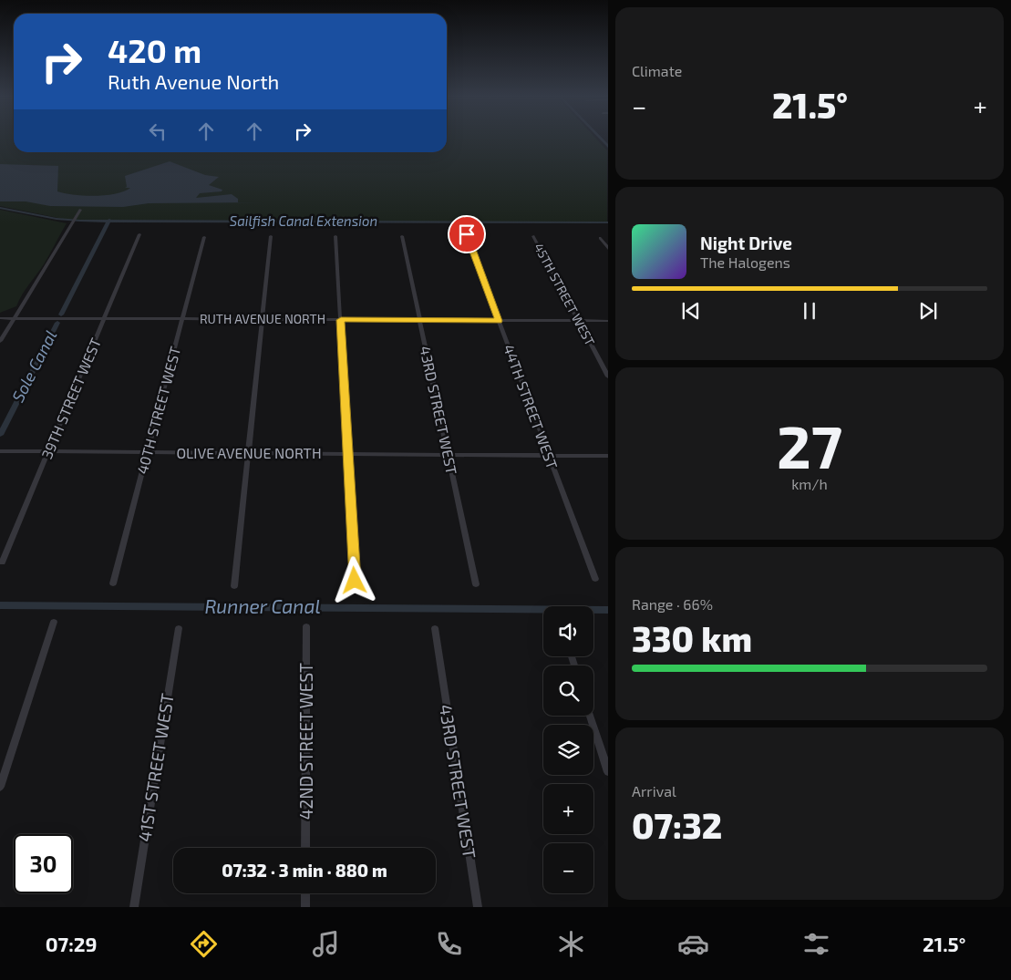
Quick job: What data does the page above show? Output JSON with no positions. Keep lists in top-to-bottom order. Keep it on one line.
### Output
{"streets":{"street":["45TH STREET WEST","RUTH AVENUE NORTH","39TH STREET WEST","44TH STREET WEST","40TH STREET WEST","43RD STREET WEST","OLIVE AVENUE NORTH","42ND STREET WEST","41ST STREET WEST"]},"crossings":[["45TH STREET WEST","RUTH AVENUE NORTH"],["RUTH AVENUE NORTH","39TH STREET WEST"],["RUTH AVENUE NORTH","44TH STREET WEST"],["RUTH AVENUE NORTH","40TH STREET WEST"],["RUTH AVENUE NORTH","43RD STREET WEST"],["39TH STREET WEST","OLIVE AVENUE NORTH"],["44TH STREET WEST","OLIVE AVENUE NORTH"],["40TH STREET WEST","OLIVE AVENUE NORTH"],["43RD STREET WEST","OLIVE AVENUE NORTH"]],"water":["Sailfish Canal Extension","Sole Canal","Runner Canal"],"page":{"tile":["Climate",["27","km/h"],["Range · 66%","330 km"],["Arrival","07:32"]],"turn":["420 m","Ruth Avenue North"],"heat":["−","21.5°","+"],"song":["Night Drive","The Halogens"],"map_buttons":["+","−"],"limit":"30","trip":"07:32 · 3 min · 880 m","tabs":["07:29","21.5°"]}}
